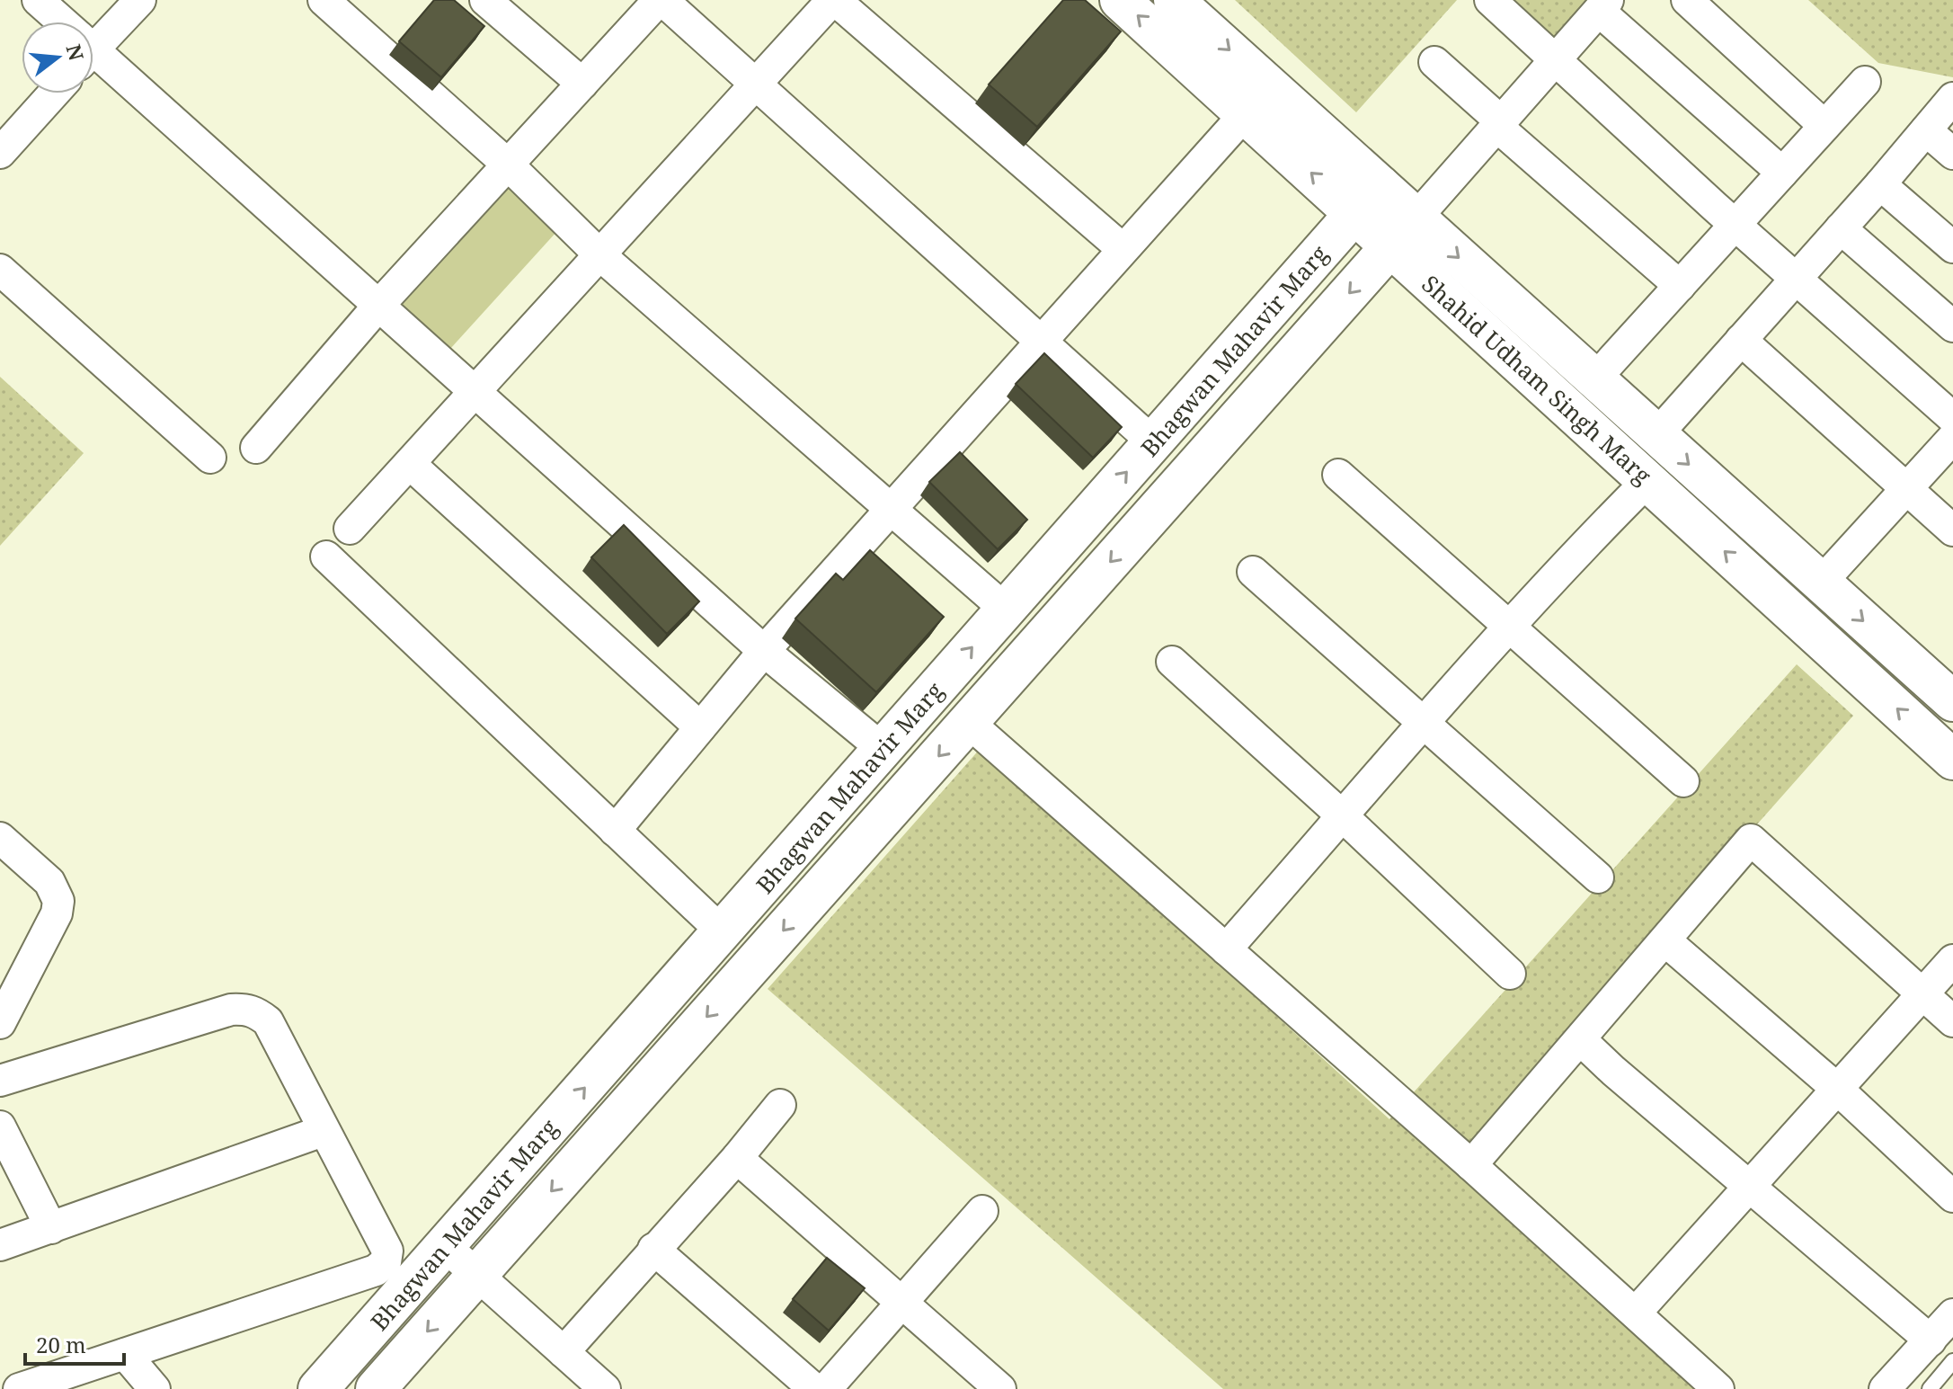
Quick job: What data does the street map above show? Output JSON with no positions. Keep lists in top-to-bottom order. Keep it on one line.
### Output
{"streets":{"street":["Bhagwan Mahavir Marg","Shahid Udham Singh Marg"]},"crossings":[["Bhagwan Mahavir Marg","Shahid Udham Singh Marg"]],"scale_bar":"20 m","north":"right"}
